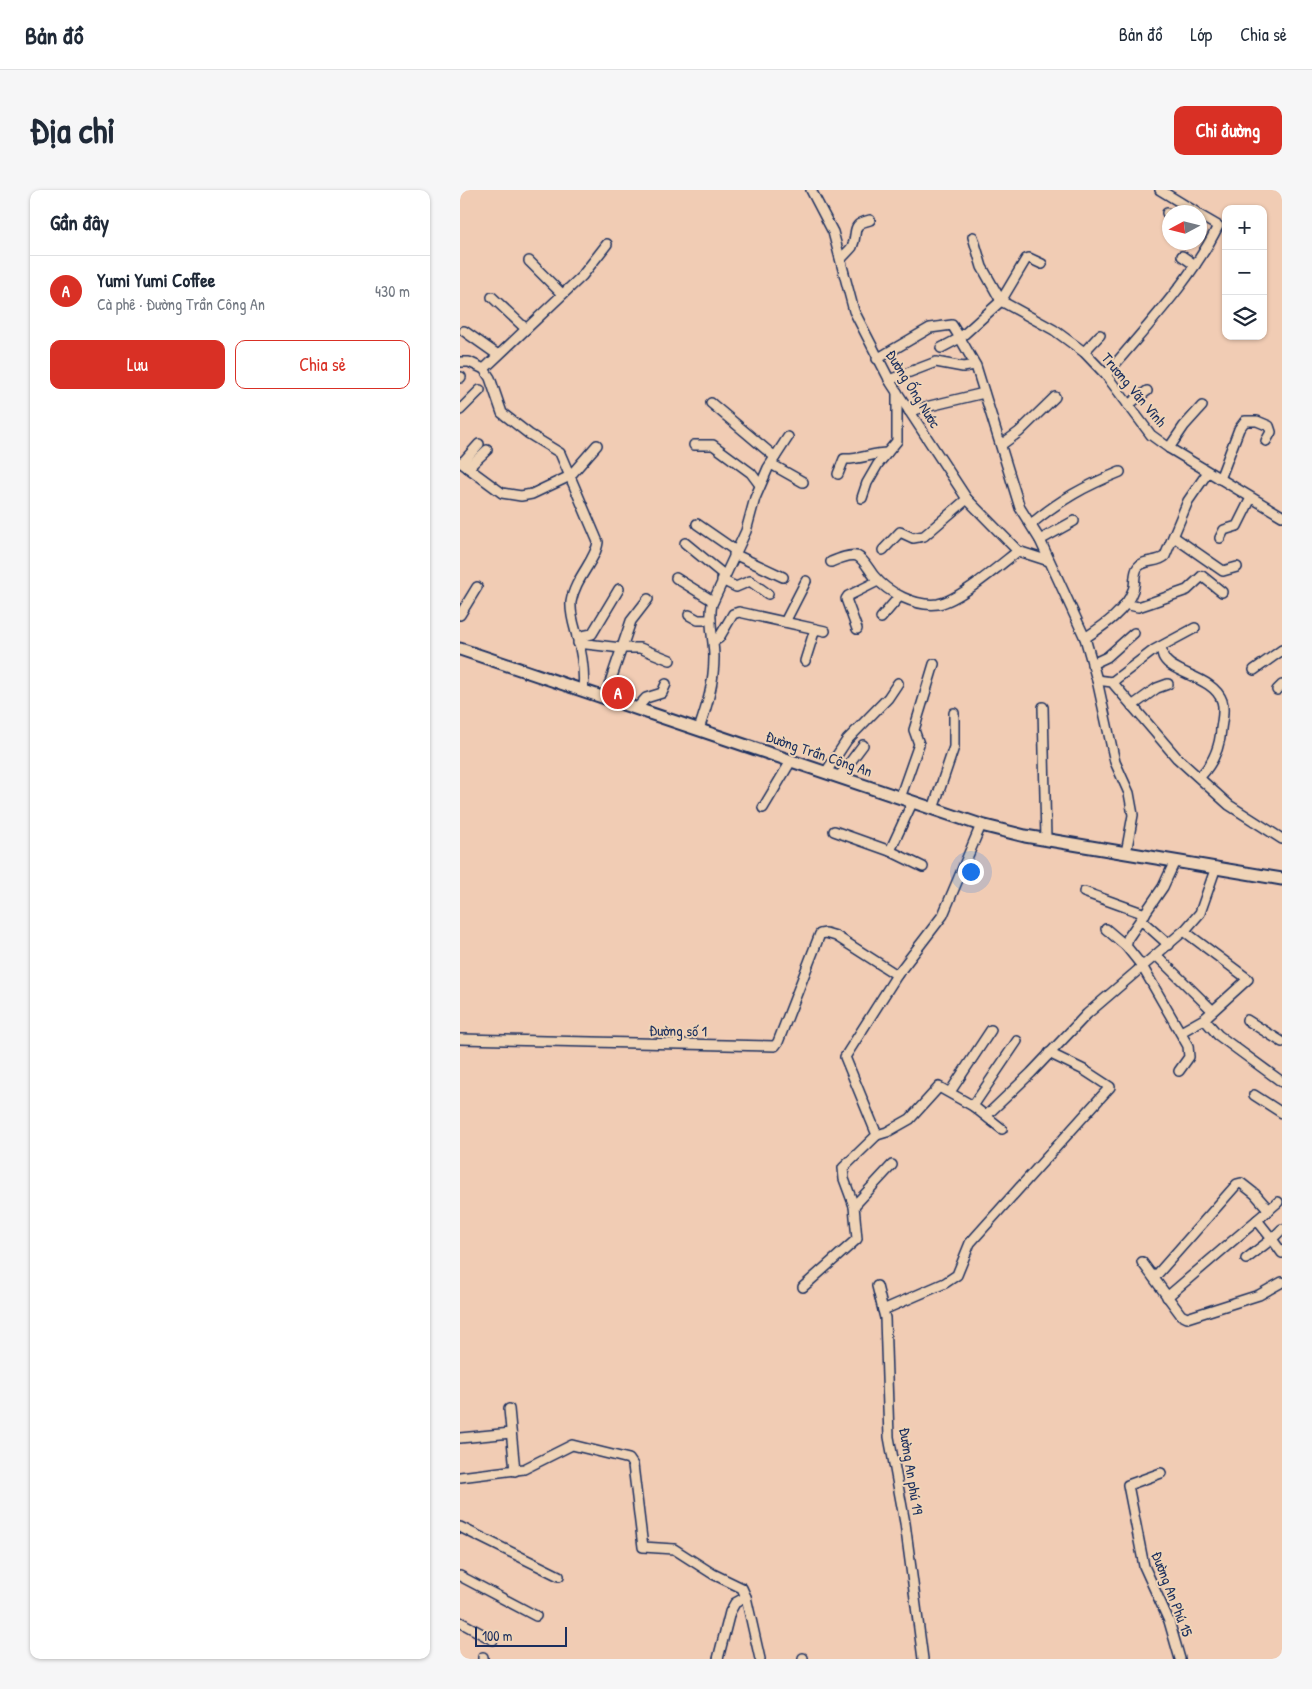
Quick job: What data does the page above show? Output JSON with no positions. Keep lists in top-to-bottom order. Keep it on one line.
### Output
{"streets":{"main road":["Đường Trần Công An"],"street":["Đường Ống Nước","Trương Văn Vĩnh","Đường số 1","Đường An phú 19","Đường An Phú 15"]},"scale_bar":"100 m","north":"left","page":{"header":"Bản đồ","nav":["Bản đồ","Lớp","Chia sẻ"],"buttons":["Chỉ đường",["Lưu","Chia sẻ"]],"title":"Địa chỉ","heading":"Gần đây","map_buttons":["+","−"],"list":[{"mark":"A","name":"Yumi Yumi Coffee","note":"Cà phê · Đường Trần Công An","value":"430 m"}],"pins":"A","scale":"100 m"}}
